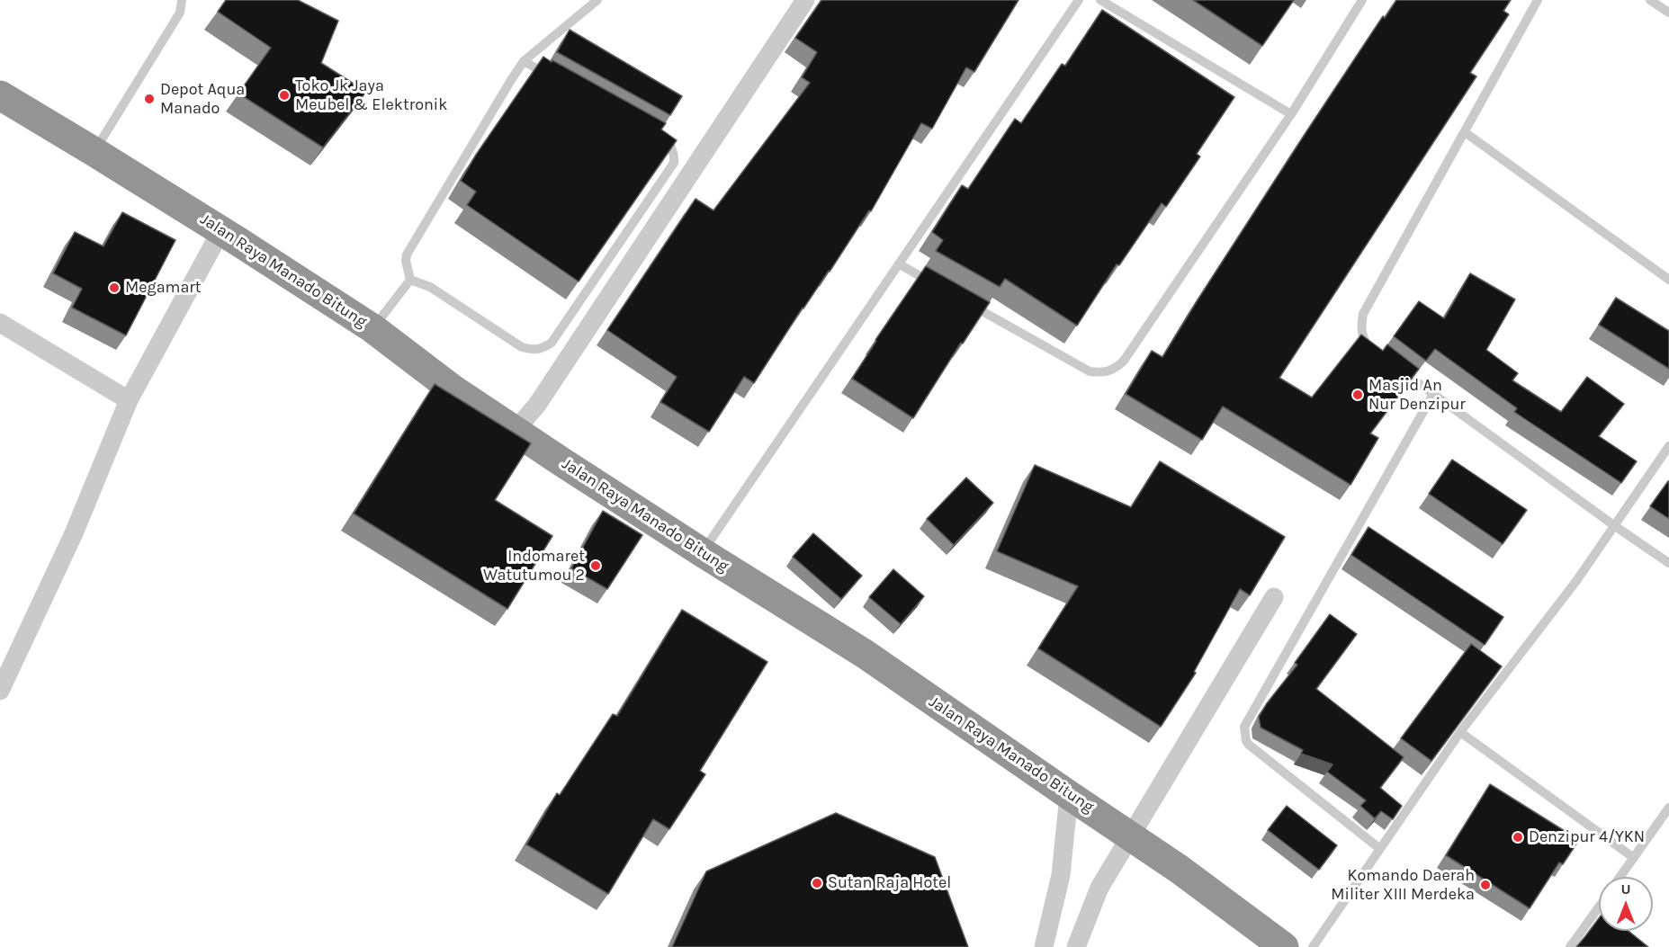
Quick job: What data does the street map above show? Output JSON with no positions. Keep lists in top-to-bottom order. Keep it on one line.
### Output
{"streets":{"highway":["Jalan Raya Manado Bitung"]},"places":["Toko Jk Jaya Meubel & Elektronik","Depot Aqua Manado","Megamart","Masjid An Nur Denzipur","Indomaret Watutumou 2","Denzipur 4/YKN","Sutan Raja Hotel","Komando Daerah Militer XIII Merdeka"],"north":"top"}
